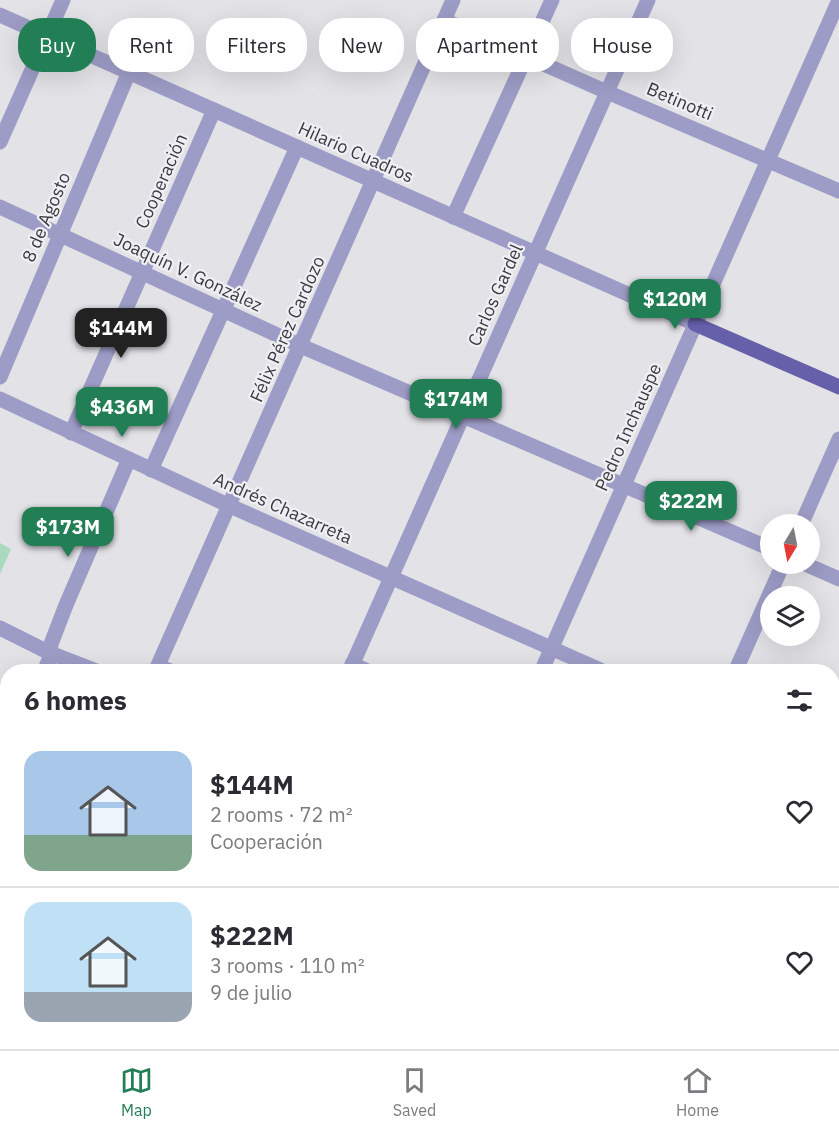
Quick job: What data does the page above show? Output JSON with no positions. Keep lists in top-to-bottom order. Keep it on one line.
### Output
{"streets":{"street":["Betinotti","Hilario Cuadros","Cooperación","8 de Agosto","Joaquín V. González","Carlos Gardel","Félix Pérez Cardozo","Pedro Inchauspe","Andrés Chazarreta"]},"crossings":[["Betinotti","Carlos Gardel"],["Betinotti","Pedro Inchauspe"],["Hilario Cuadros","Cooperación"],["Hilario Cuadros","8 de Agosto"],["Hilario Cuadros","Carlos Gardel"],["Hilario Cuadros","Félix Pérez Cardozo"],["Hilario Cuadros","Pedro Inchauspe"],["Cooperación","Joaquín V. González"],["Cooperación","Andrés Chazarreta"],["8 de Agosto","Joaquín V. González"],["Joaquín V. González","Carlos Gardel"],["Joaquín V. González","Félix Pérez Cardozo"],["Joaquín V. González","Pedro Inchauspe"],["Carlos Gardel","Andrés Chazarreta"],["Félix Pérez Cardozo","Andrés Chazarreta"],["Pedro Inchauspe","Andrés Chazarreta"]],"north":"bottom","page":{"chip":["Buy","Rent","Filters","New","Apartment","House"],"price":["$120M","$144M","$174M","$436M","$222M","$173M"],"heading":"6 homes","list":[{"name":"$144M","note":"2 rooms · 72 m² · Cooperación"},{"name":"$222M","note":"3 rooms · 110 m² · 9 de julio"}],"tabs":["Map","Saved","Home"]}}
